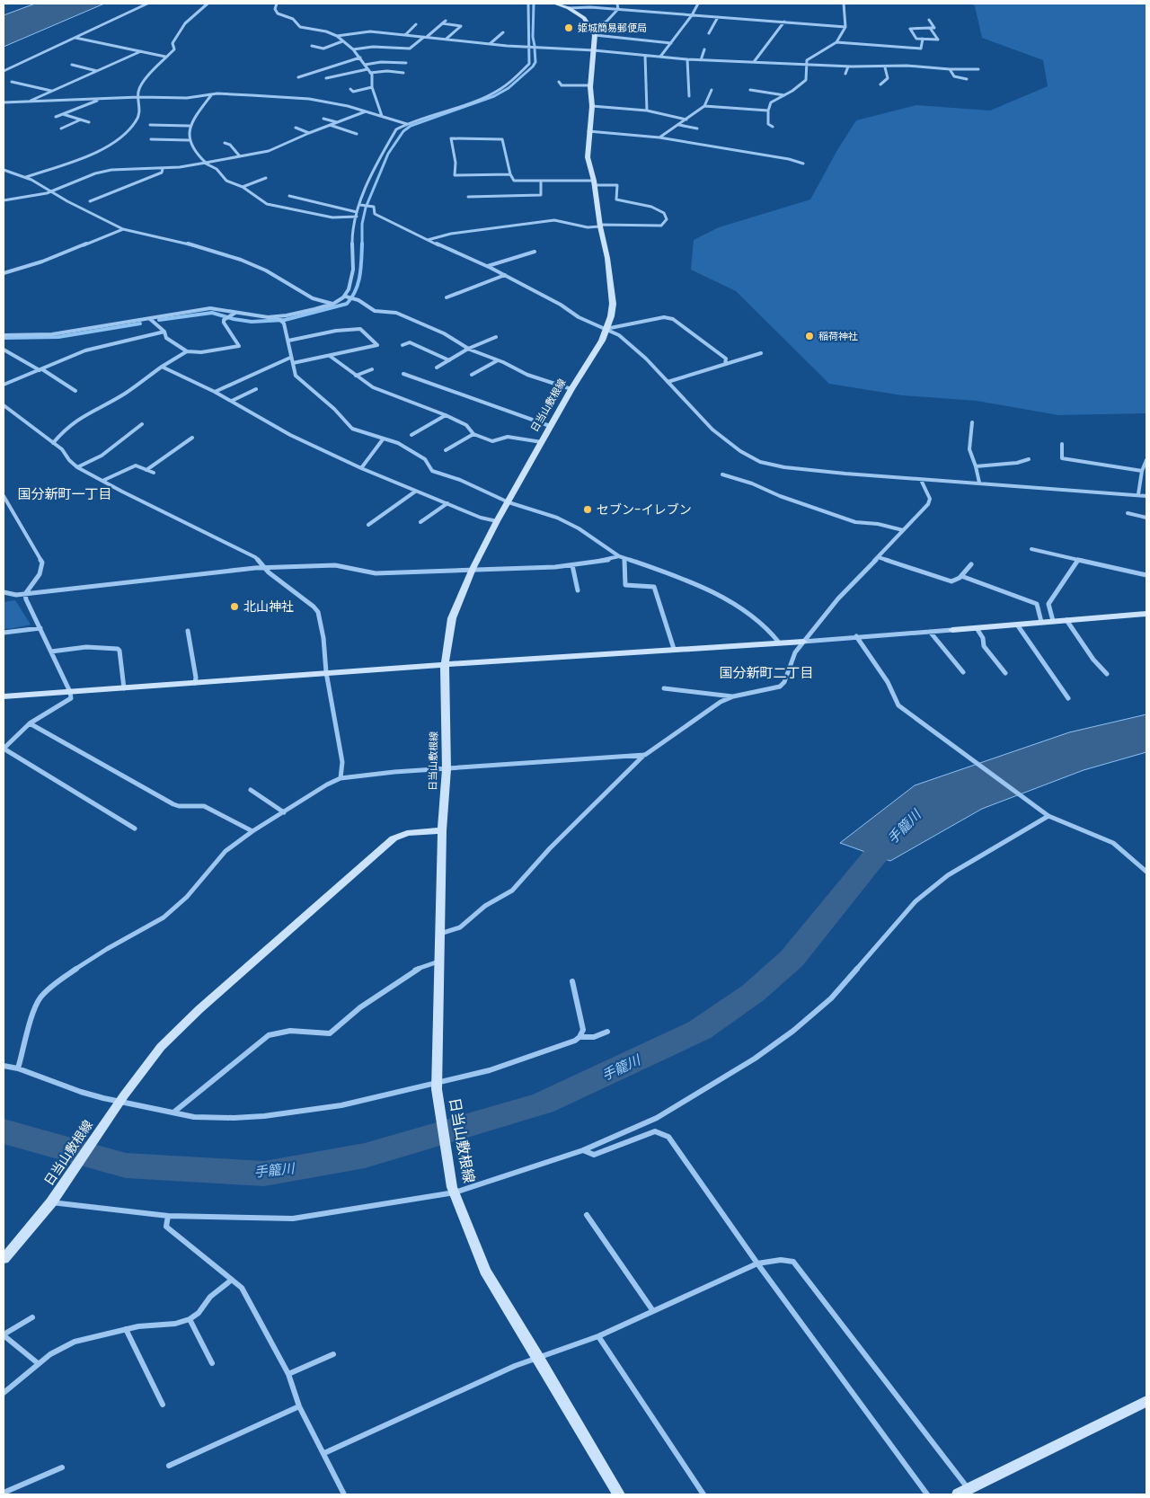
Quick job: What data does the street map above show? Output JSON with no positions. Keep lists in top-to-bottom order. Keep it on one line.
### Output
{"streets":{"main road":["日当山敷根線"]},"districts":["国分新町一丁目","国分新町二丁目"],"water":["手籠川"],"places":["姫城簡易郵便局","稲荷神社","セブン-イレブン","北山神社"]}
